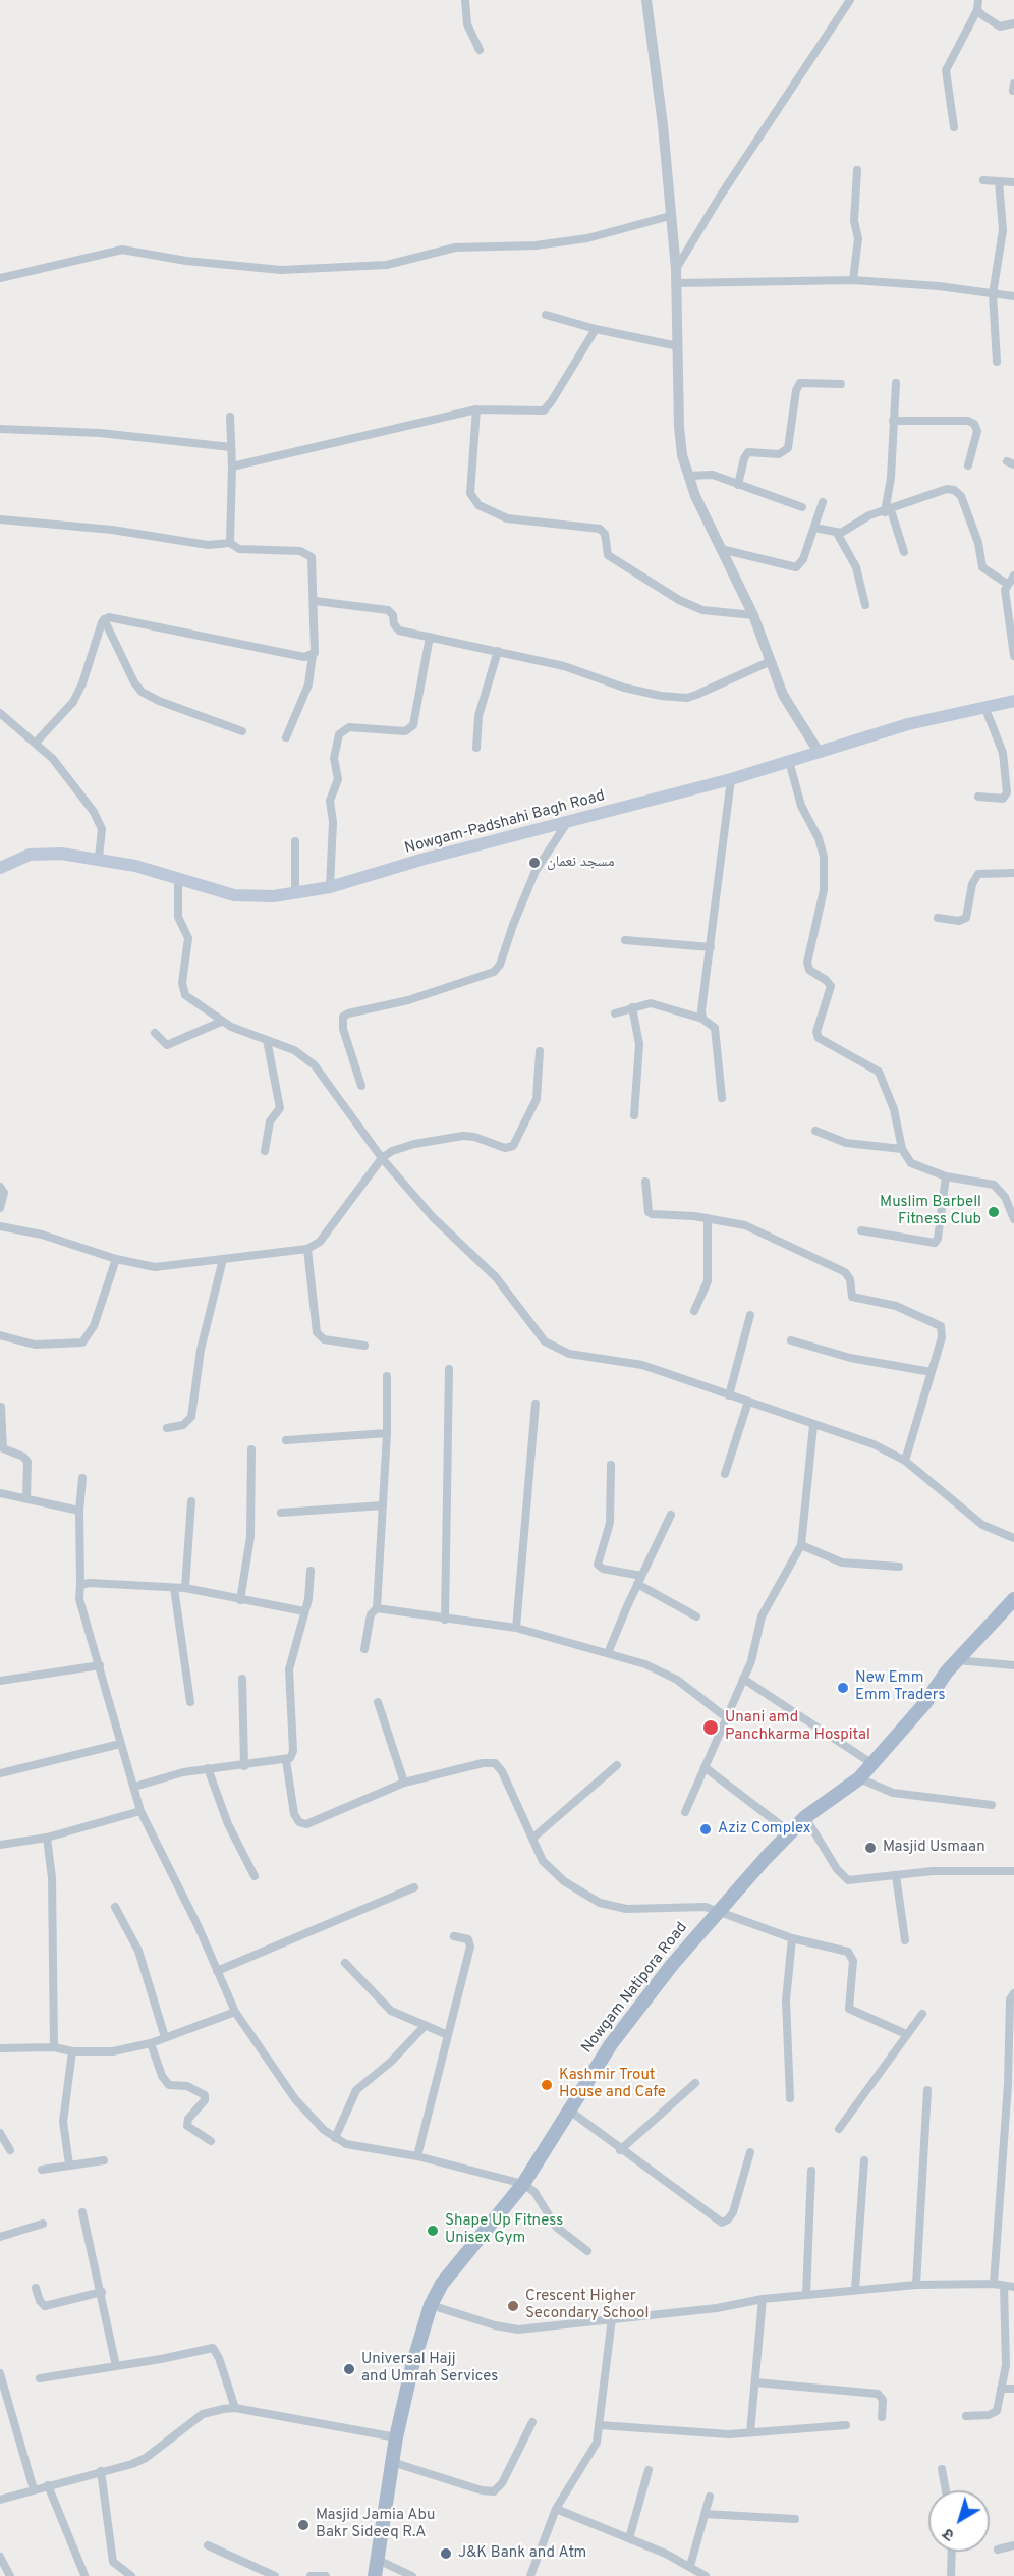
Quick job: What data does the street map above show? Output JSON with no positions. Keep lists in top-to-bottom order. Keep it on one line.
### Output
{"streets":{"main road":["Nowgam-Padshahi Bagh Road","Nowgam Natipora Road"]},"places":["مسجد نعمان","Muslim Barbell Fitness Club","New Emm Emm Traders","Unani amd Panchkarma Hospital","Aziz Complex","Masjid Usmaan","Kashmir Trout House and Cafe","Shape Up Fitness Unisex Gym","Crescent Higher Secondary School","Universal Hajj and Umrah Services","Masjid Jamia Abu Bakr Sideeq R.A","J&K Bank and Atm"],"north":"bottom left"}
